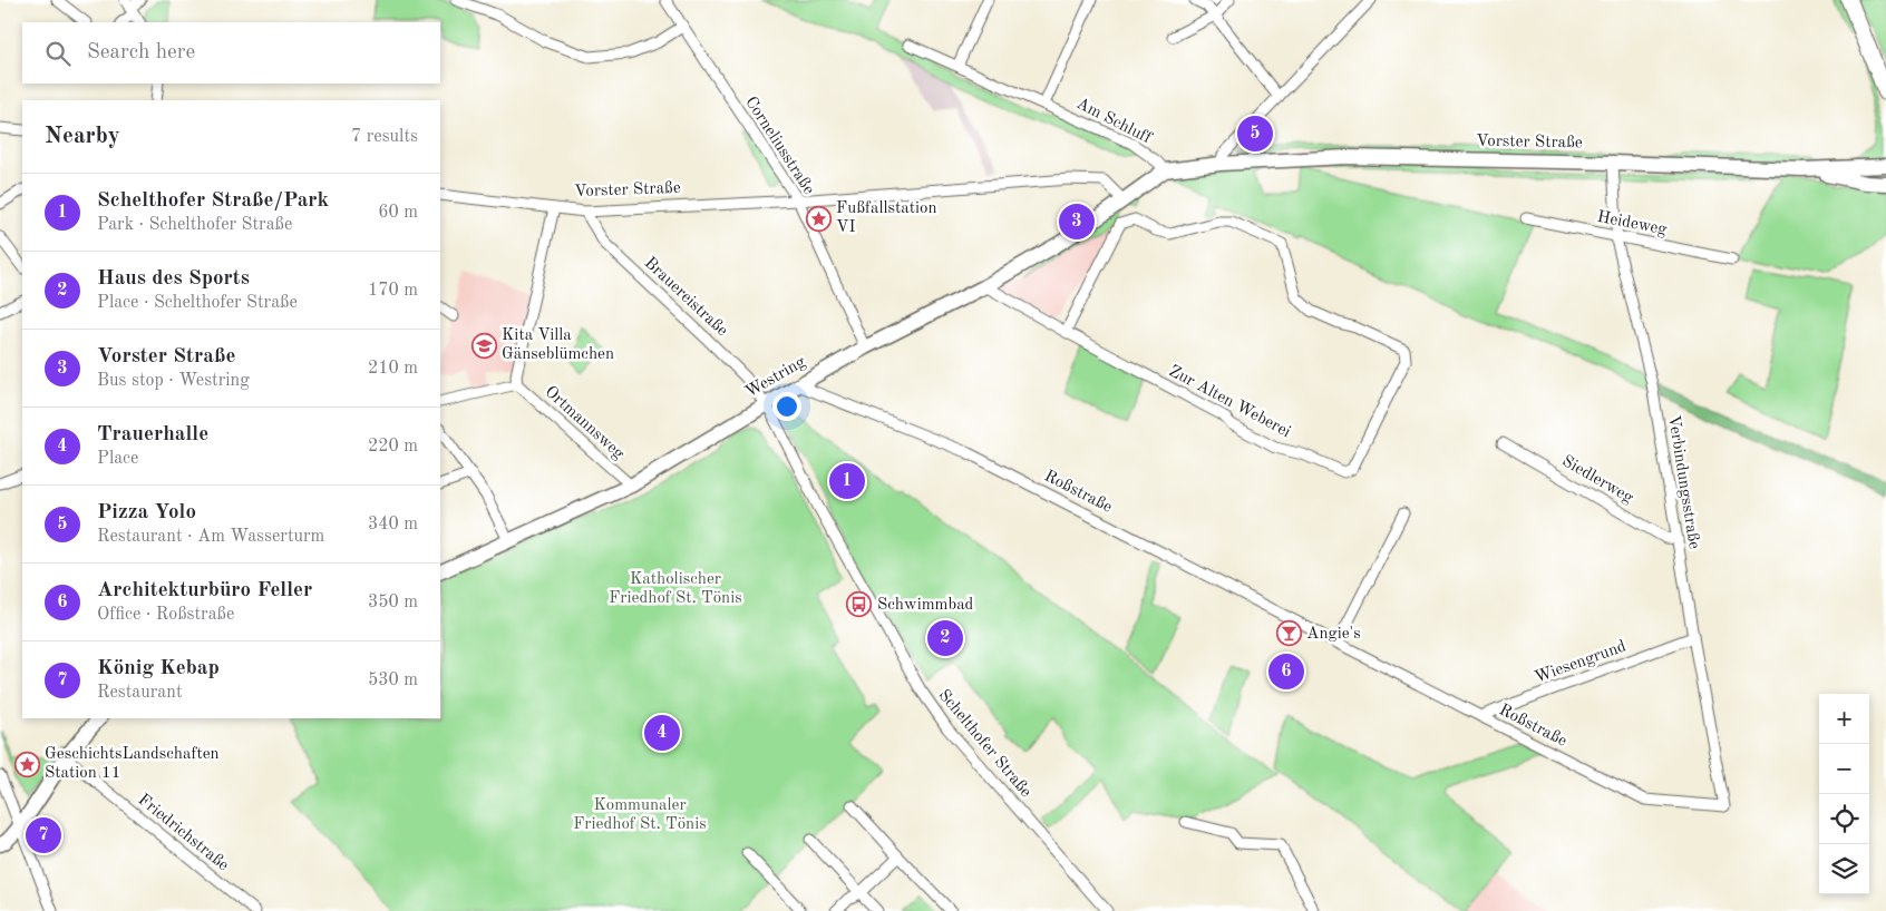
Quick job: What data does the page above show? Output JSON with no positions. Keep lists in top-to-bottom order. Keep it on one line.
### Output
{"streets":{"street":["Am Schluff","Vorster Straße","Corneliusstraße","Heideweg","Brauereistraße","Westring","Zur Alten Weberei","Ortmannsweg","Siedlerweg","Verbindungsstraße","Roßstraße","Wiesengrund","Schelthofer Straße","Friedrichstraße"]},"crossings":[["Am Schluff","Vorster Straße"],["Vorster Straße","Corneliusstraße"],["Vorster Straße","Brauereistraße"],["Vorster Straße","Westring"],["Vorster Straße","Verbindungsstraße"],["Corneliusstraße","Westring"],["Heideweg","Verbindungsstraße"],["Brauereistraße","Westring"],["Brauereistraße","Schelthofer Straße"],["Westring","Zur Alten Weberei"],["Westring","Ortmannsweg"],["Westring","Roßstraße"],["Westring","Schelthofer Straße"],["Siedlerweg","Verbindungsstraße"],["Verbindungsstraße","Roßstraße"],["Verbindungsstraße","Wiesengrund"],["Roßstraße","Wiesengrund"]],"parks":["Katholischer Friedhof St. Tönis","Kommunaler Friedhof St. Tönis"],"places":{"place":["Fußfallstation VI","GeschichtsLandschaften Station 11"],"school or university":["Kita Villa Gänseblümchen"],"bus stop":["Schwimmbad"],"bar":["Angie's"]},"page":{"search":"Search here","heading":["Nearby","7 results"],"pins":["5","3","1","2","6","4","7"],"list":[{"mark":"1","name":"Schelthofer Straße/Park","note":"Park · Schelthofer Straße","value":"60 m"},{"mark":"2","name":"Haus des Sports","note":"Place · Schelthofer Straße","value":"170 m"},{"mark":"3","name":"Vorster Straße","note":"Bus stop · Westring","value":"210 m"},{"mark":"4","name":"Trauerhalle","note":"Place","value":"220 m"},{"mark":"5","name":"Pizza Yolo","note":"Restaurant · Am Wasserturm","value":"340 m"},{"mark":"6","name":"Architekturbüro Feller","note":"Office · Roßstraße","value":"350 m"},{"mark":"7","name":"König Kebap","note":"Restaurant","value":"530 m"}],"map_buttons":["+","−"]}}
